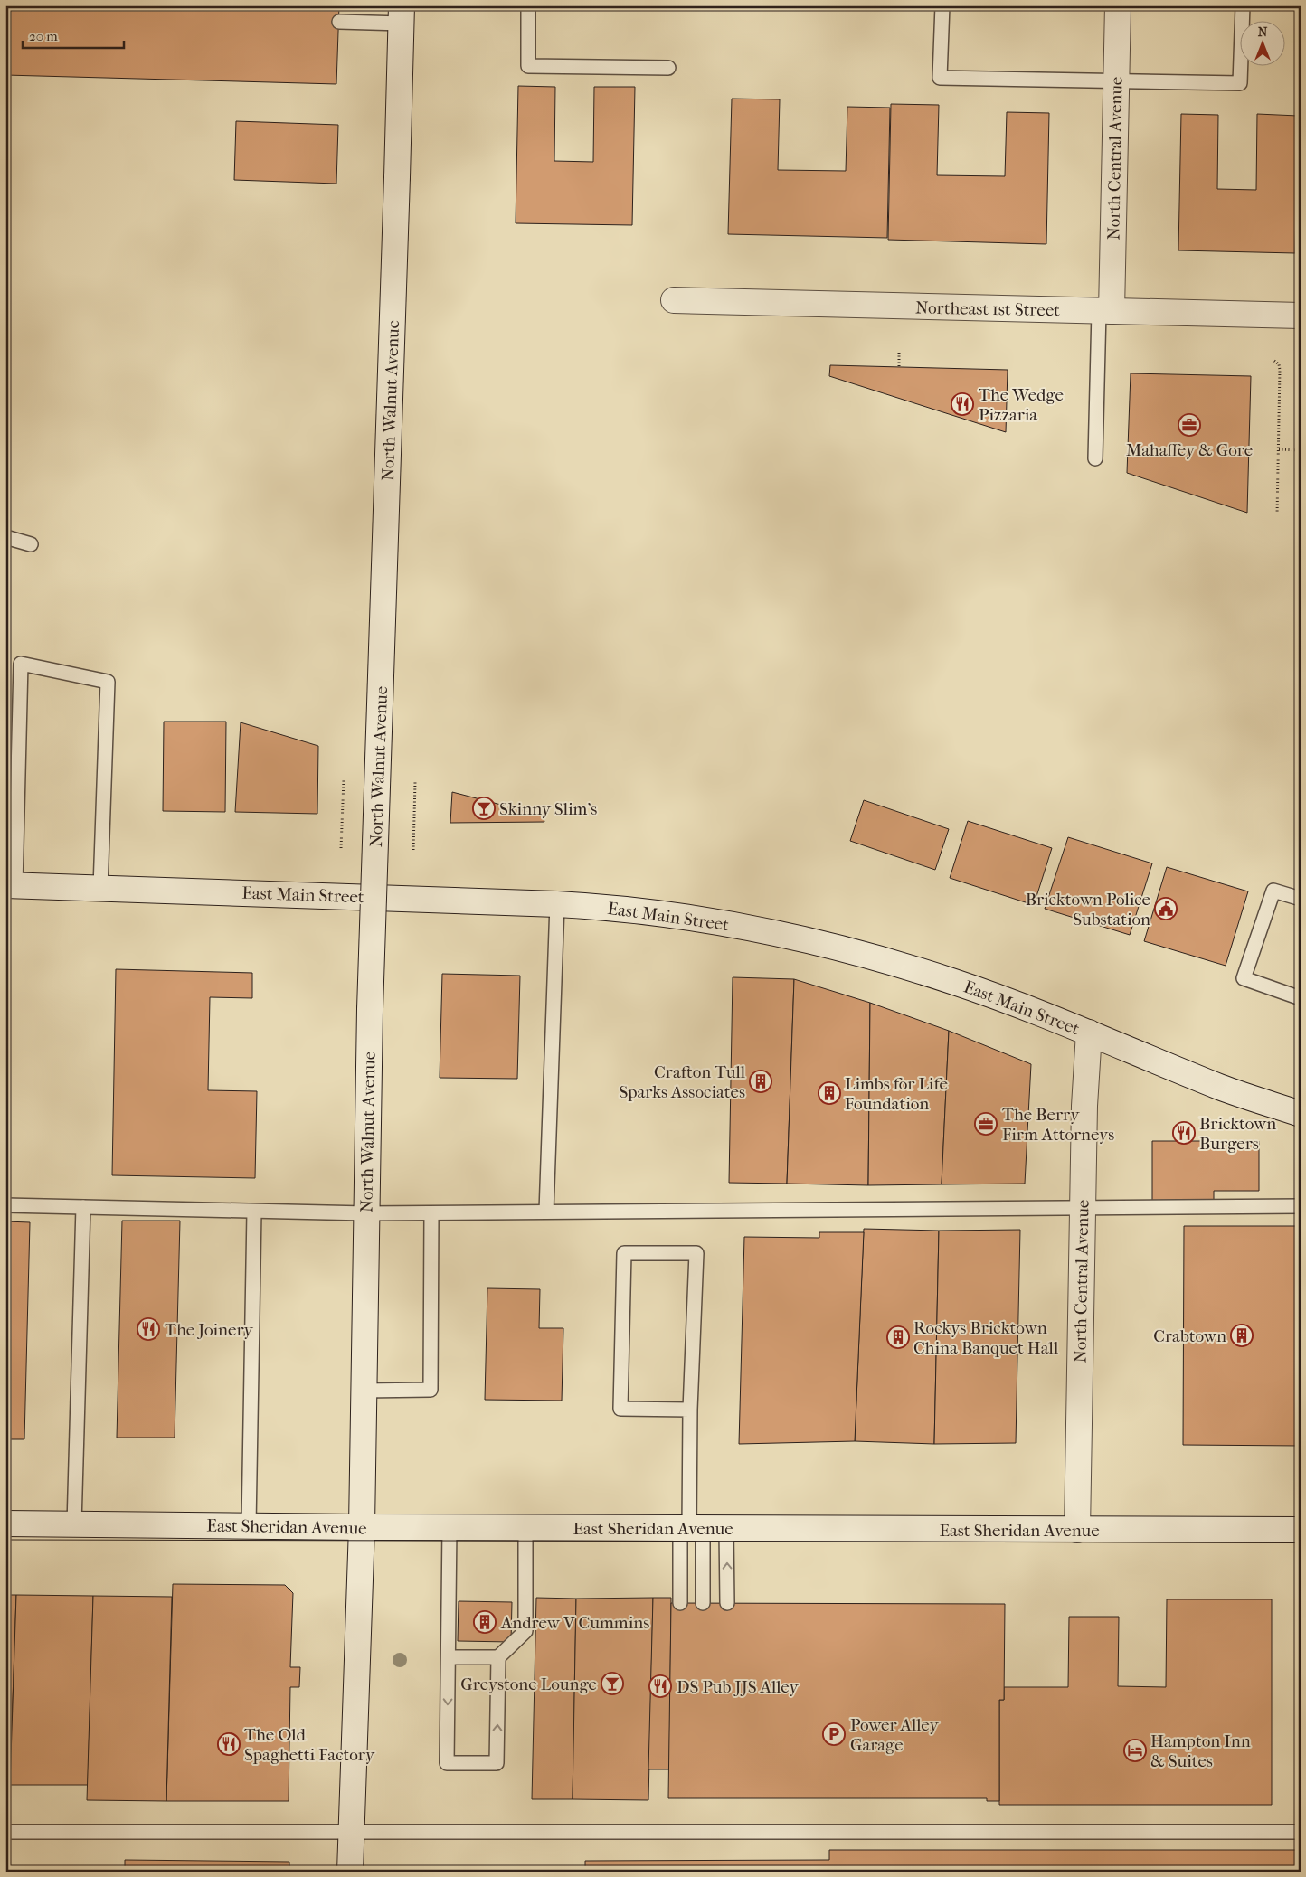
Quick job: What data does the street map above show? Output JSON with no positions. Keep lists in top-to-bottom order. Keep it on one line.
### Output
{"streets":{"street":["North Central Avenue","Northeast 1st Street","North Walnut Avenue","East Main Street","East Sheridan Avenue"]},"crossings":[["North Central Avenue","Northeast 1st Street"],["North Central Avenue","East Main Street"],["North Central Avenue","East Sheridan Avenue"],["North Walnut Avenue","East Sheridan Avenue"]],"places":{"restaurant":["The Wedge Pizzaria","Bricktown Burgers","The Joinery","DS Pub JJS Alley","The Old Spaghetti Factory"],"office":["Mahaffey & Gore","The Berry Firm Attorneys"],"bar":["Skinny Slim's","Greystone Lounge"],"public building":["Bricktown Police Substation"],"building":["Crafton Tull Sparks Associates","Limbs for Life Foundation","Crabtown","Rockys Bricktown China Banquet Hall","Andrew V Cummins"],"parking":["Power Alley Garage"],"hotel":["Hampton Inn & Suites"]},"scale_bar":"20 m","north":"top"}
